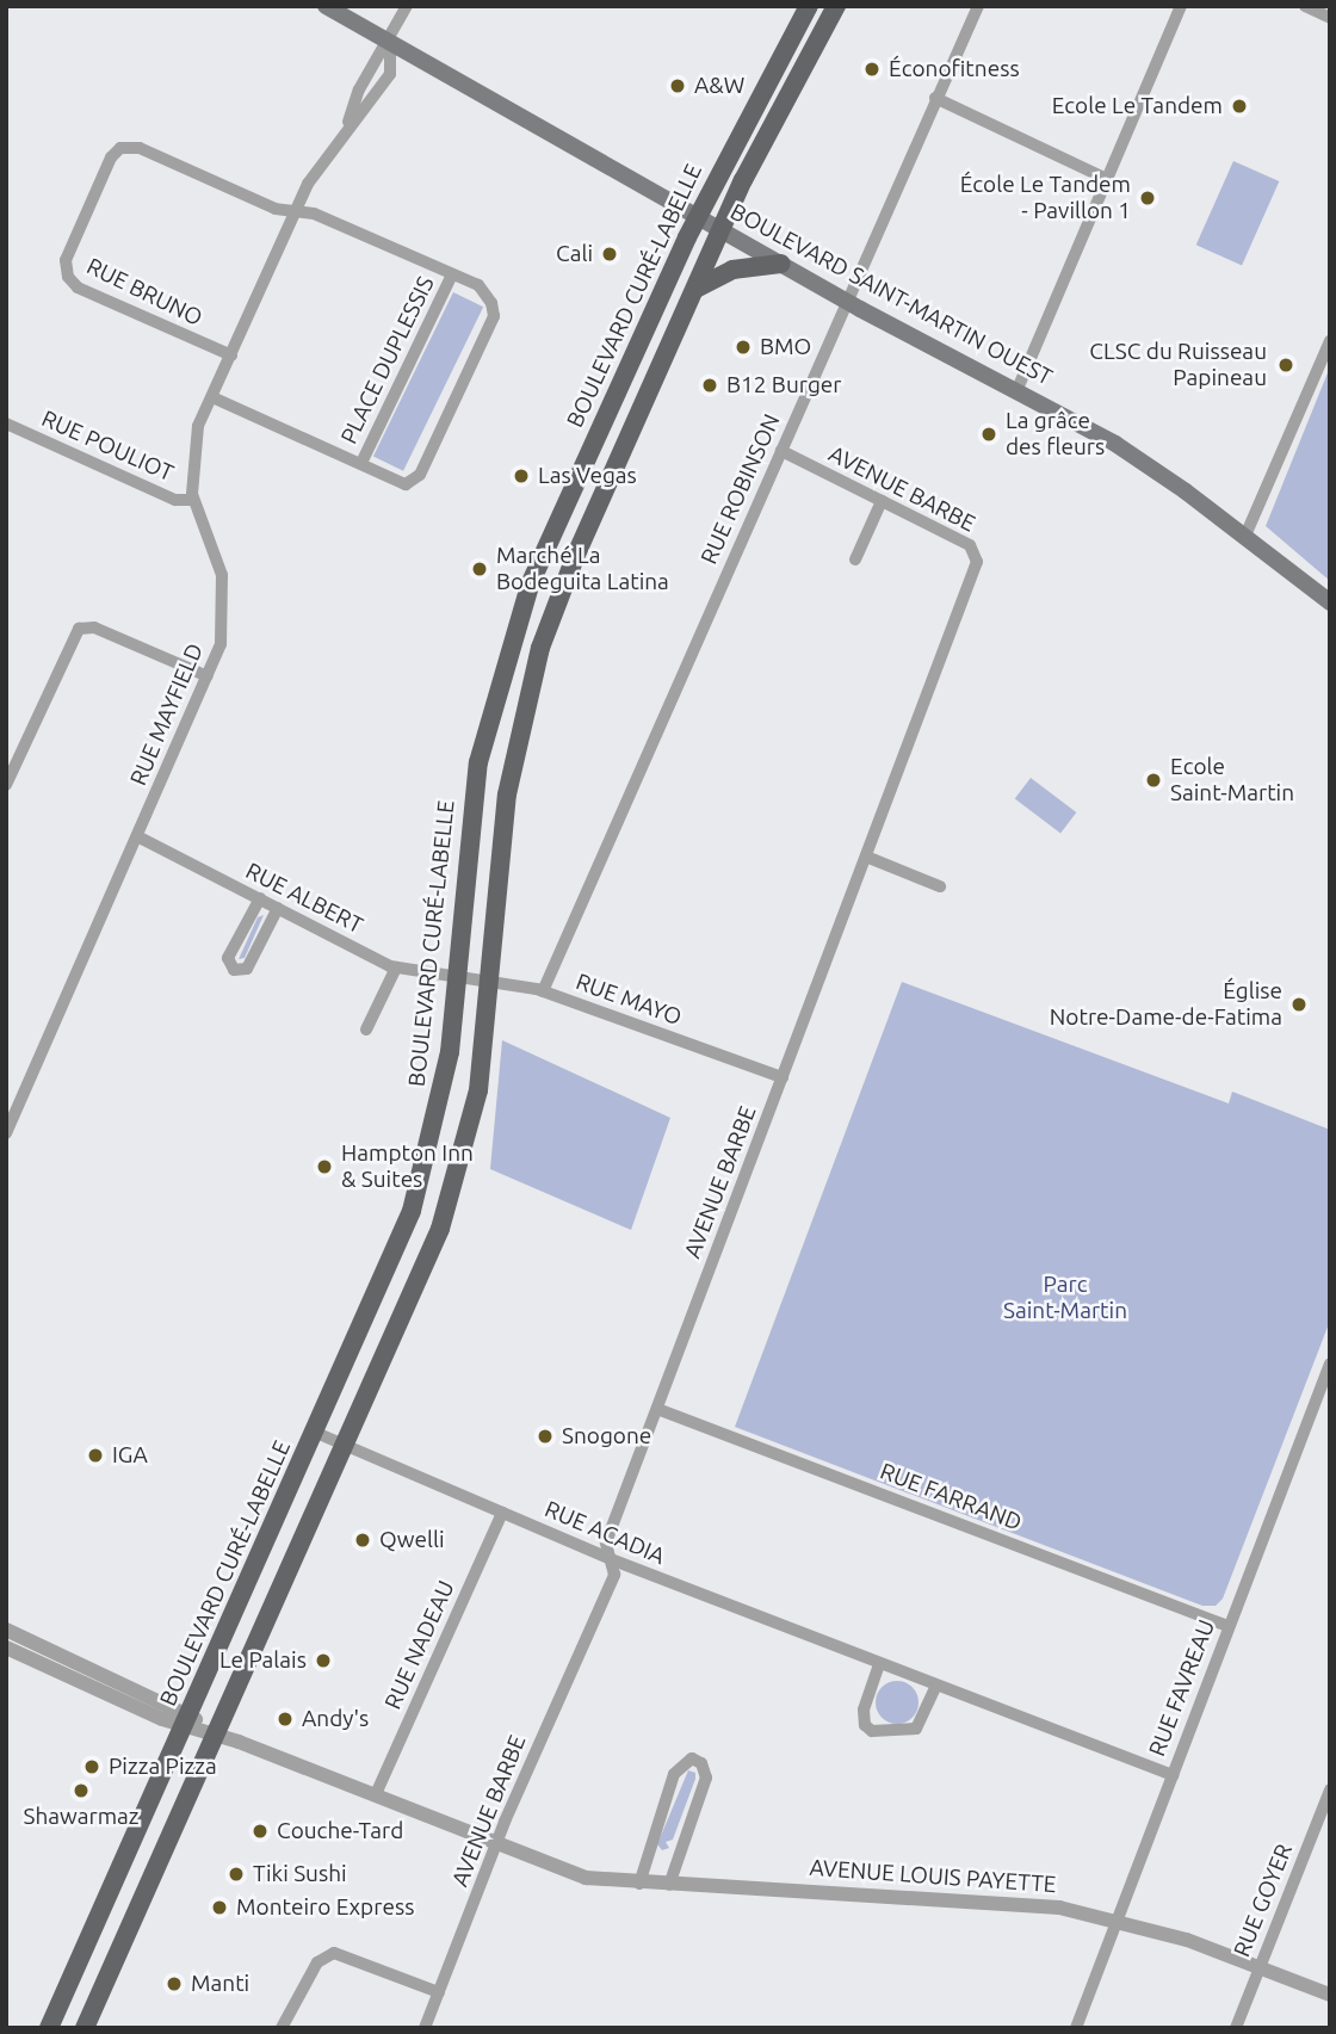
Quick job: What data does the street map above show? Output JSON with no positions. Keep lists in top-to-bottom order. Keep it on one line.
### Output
{"streets":{"main road":["BOULEVARD SAINT-MARTIN OUEST","BOULEVARD CURÉ-LABELLE"],"street":["RUE BRUNO","PLACE DUPLESSIS","RUE POULIOT","RUE ROBINSON","AVENUE BARBE","RUE MAYFIELD","RUE ALBERT","RUE MAYO","RUE FARRAND","RUE ACADIA","RUE NADEAU","RUE FAVREAU","AVENUE LOUIS PAYETTE","RUE GOYER"]},"crossings":[["RUE BRUNO","PLACE DUPLESSIS"],["RUE BRUNO","RUE MAYFIELD"],["BOULEVARD SAINT-MARTIN OUEST","BOULEVARD CURÉ-LABELLE"],["BOULEVARD SAINT-MARTIN OUEST","RUE ROBINSON"],["BOULEVARD SAINT-MARTIN OUEST","RUE MAYFIELD"],["BOULEVARD CURÉ-LABELLE","RUE ALBERT"],["BOULEVARD CURÉ-LABELLE","RUE MAYO"],["BOULEVARD CURÉ-LABELLE","RUE ACADIA"],["BOULEVARD CURÉ-LABELLE","AVENUE LOUIS PAYETTE"],["PLACE DUPLESSIS","RUE MAYFIELD"],["RUE POULIOT","RUE MAYFIELD"],["RUE ROBINSON","AVENUE BARBE"],["RUE ROBINSON","RUE MAYO"],["AVENUE BARBE","RUE MAYO"],["AVENUE BARBE","RUE FARRAND"],["AVENUE BARBE","RUE ACADIA"],["AVENUE BARBE","AVENUE LOUIS PAYETTE"],["RUE MAYFIELD","RUE ALBERT"],["RUE ALBERT","RUE MAYO"],["RUE FARRAND","RUE FAVREAU"],["RUE ACADIA","RUE NADEAU"],["RUE ACADIA","RUE FAVREAU"],["RUE NADEAU","AVENUE LOUIS PAYETTE"],["RUE FAVREAU","AVENUE LOUIS PAYETTE"],["AVENUE LOUIS PAYETTE","RUE GOYER"]],"parks":["Parc Saint-Martin"],"places":["Éconofitness","A&W","Ecole Le Tandem","École Le Tandem - Pavillon 1","Cali","BMO","CLSC du Ruisseau Papineau","B12 Burger","La grâce des fleurs","Las Vegas","Marché La Bodeguita Latina","Ecole Saint-Martin","Église Notre-Dame-de-Fatima","Hampton Inn & Suites","Snogone","IGA","Qwelli","Le Palais","Andy's","Pizza Pizza","Shawarmaz","Couche-Tard","Tiki Sushi","Monteiro Express","Manti"]}
